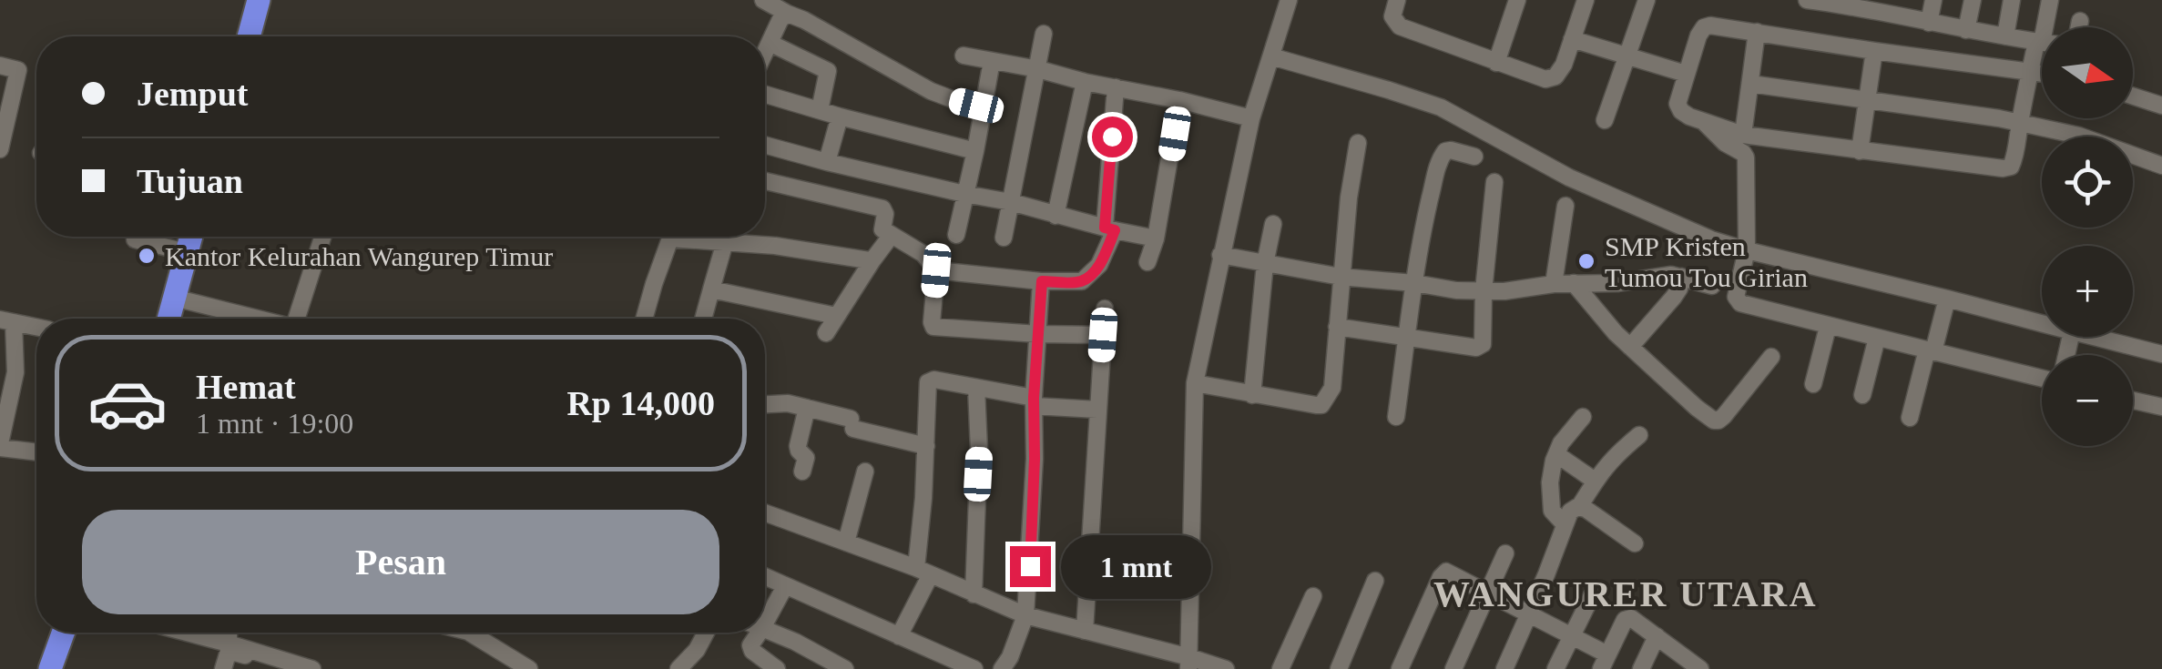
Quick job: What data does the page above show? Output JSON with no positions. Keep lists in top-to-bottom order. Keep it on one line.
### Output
{"districts":["WANGURER UTARA"],"places":["Kantor Kelurahan Wangurep Timur","SMP Kristen Tumou Tou Girian"],"north":"right","page":{"map_buttons":["+","−"],"banner":["Jemput","Tujuan"],"list":[{"name":"Hemat","note":"1 mnt · 19:00","value":"Rp 14,000"}],"buttons":"Pesan","bubble":"1 mnt"}}
